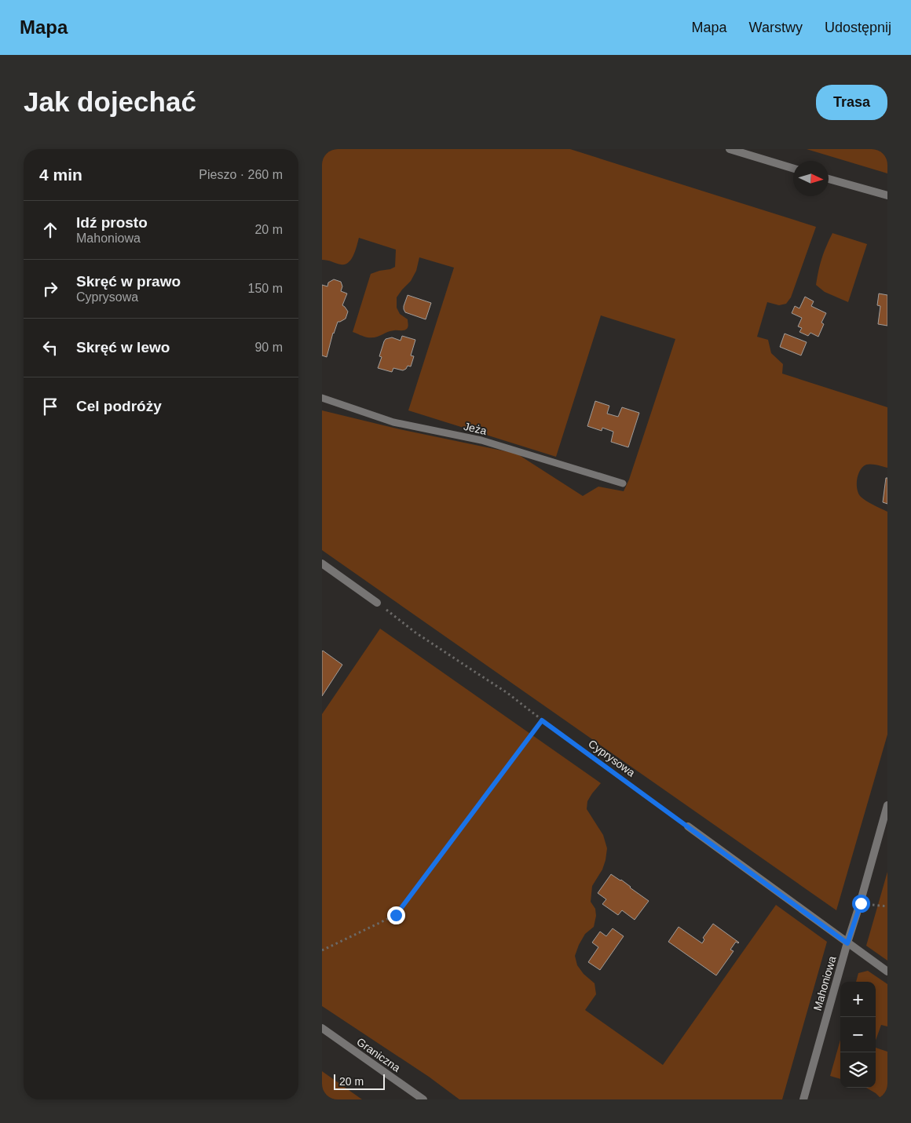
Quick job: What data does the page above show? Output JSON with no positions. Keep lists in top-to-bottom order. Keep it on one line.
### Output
{"streets":{"street":["Mahoniowa","Graniczna"],"lane":["Jeża"],"path":["Cyprysowa"]},"scale_bar":"20 m","north":"right","page":{"header":"Mapa","nav":["Mapa","Warstwy","Udostępnij"],"buttons":"Trasa","title":"Jak dojechać","heading":["4 min","Pieszo · 260 m"],"list":[["Idź prosto","Mahoniowa","20 m"],["Skręć w prawo","Cyprysowa","150 m"],["Skręć w lewo","90 m"],"Cel podróży"],"map_buttons":["+","−"],"scale":"20 m"}}
